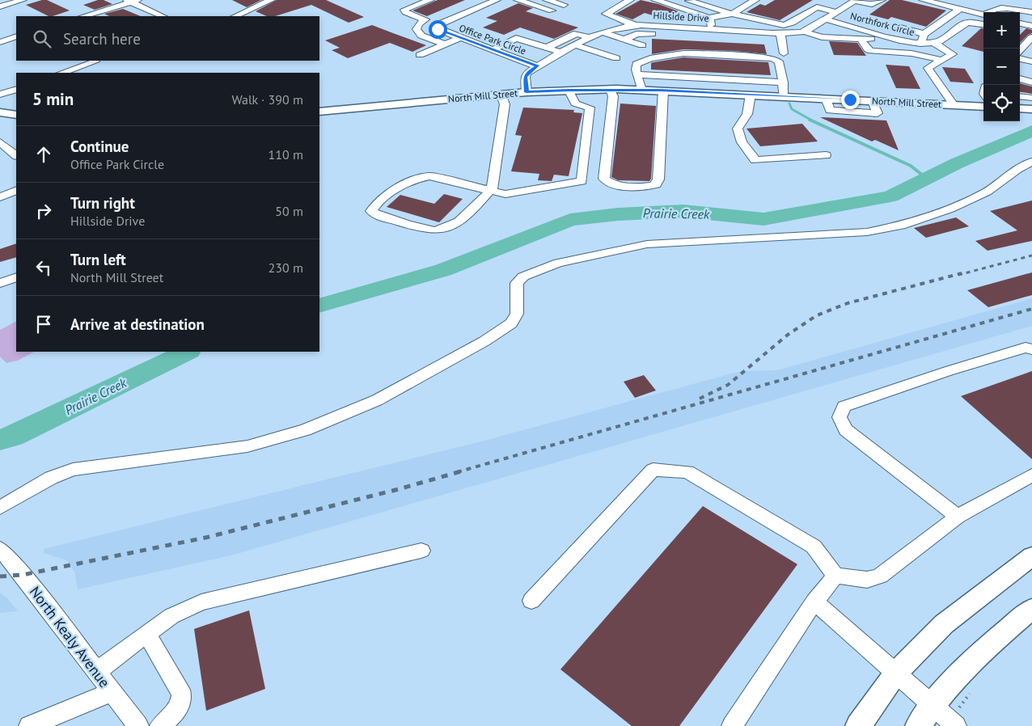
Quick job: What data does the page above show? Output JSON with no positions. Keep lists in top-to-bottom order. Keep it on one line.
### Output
{"streets":{"main road":["North Mill Street"],"street":["Hillside Drive","Northfork Circle","Office Park Circle","North Kealy Avenue"]},"crossings":[["Hillside Drive","Office Park Circle"],["Hillside Drive","North Mill Street"]],"water":["Prairie Creek"],"page":{"map_buttons":["+","−"],"search":"Search here","heading":["5 min","Walk · 390 m"],"list":[["Continue","Office Park Circle","110 m"],["Turn right","Hillside Drive","50 m"],["Turn left","North Mill Street","230 m"],"Arrive at destination"]}}
